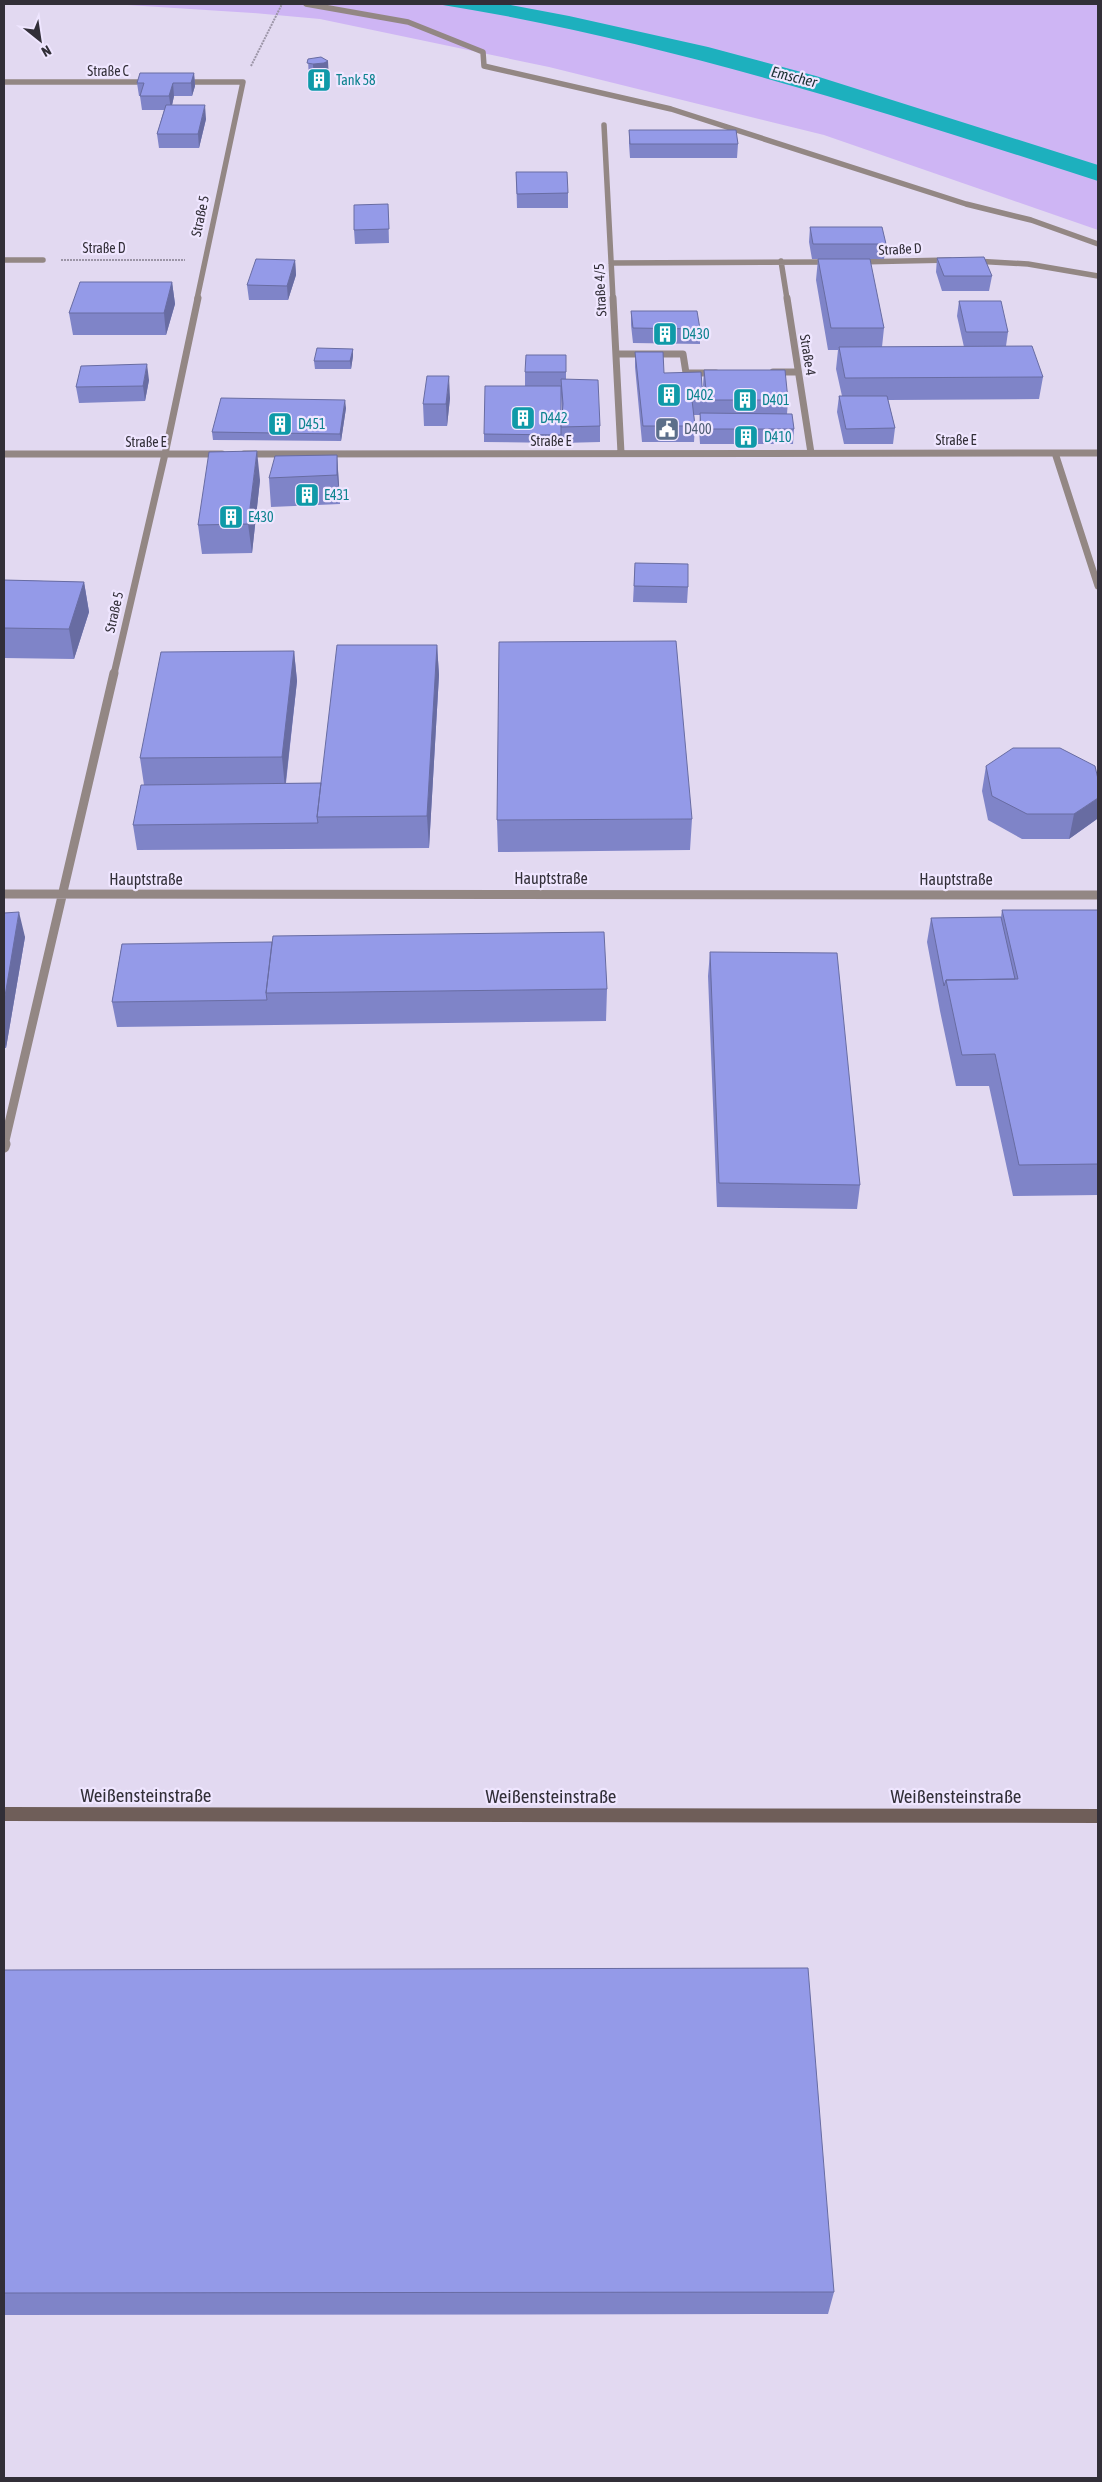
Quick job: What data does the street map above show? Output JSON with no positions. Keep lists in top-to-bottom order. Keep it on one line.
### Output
{"streets":{"street":["Weißensteinstraße"],"lane":["Straße C","Straße 5","Straße D","Straße 4/5","Straße 4","Straße E","Hauptstraße"]},"crossings":[["Straße 5","Straße D"],["Straße 5","Straße E"],["Straße 5","Hauptstraße"],["Straße 4/5","Straße E"],["Straße 4","Straße E"]],"water":["Emscher"],"places":{"building":["Tank 58","D430","D402","D401","D442","D451","D410","E431","E430"],"public building":["D400"]},"north":"bottom right"}
